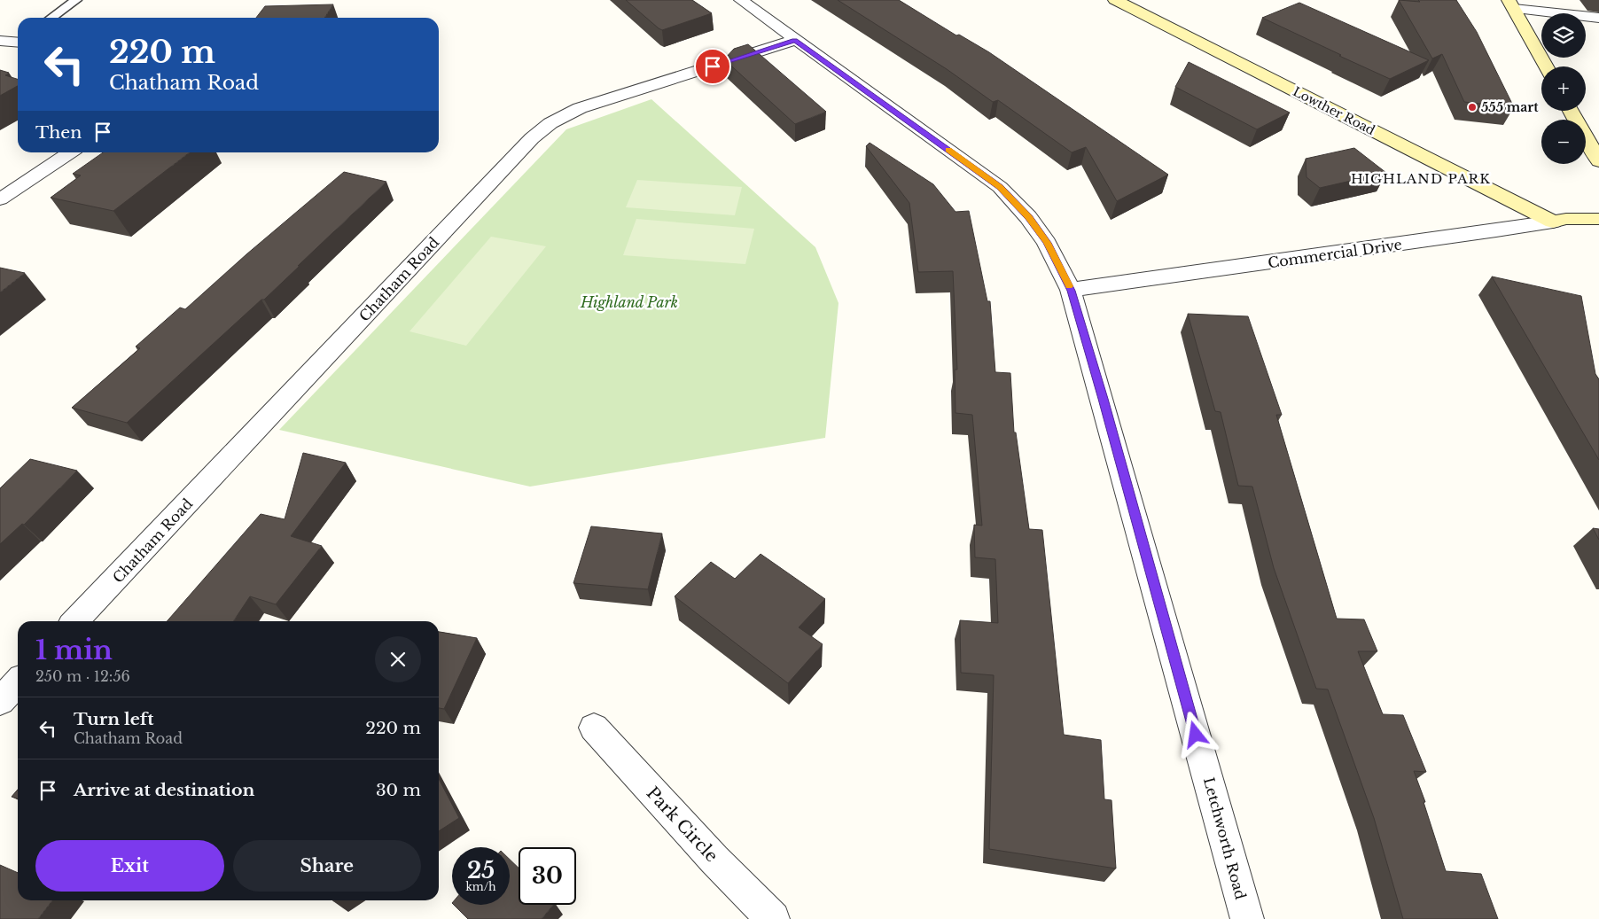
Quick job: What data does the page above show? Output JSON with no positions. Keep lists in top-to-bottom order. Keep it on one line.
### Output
{"streets":{"main road":["Lowther Road","Commercial Drive"],"street":["Chatham Road","Park Circle","Letchworth Road"]},"crossings":[["Lowther Road","Commercial Drive"],["Commercial Drive","Letchworth Road"],["Chatham Road","Letchworth Road"]],"districts":["HIGHLAND PARK"],"parks":["Highland Park"],"places":["555 mart"],"page":{"map_buttons":["+","−"],"turn":["220 m","Chatham Road"],"then":"Then","heading":["1 min","250 m · 12:56"],"list":[{"name":"Turn left","note":"Chatham Road","value":"220 m"},{"name":"Arrive at destination","value":"30 m"}],"buttons":["Exit","Share"],"speed":"25 km/h","limit":"30"}}
